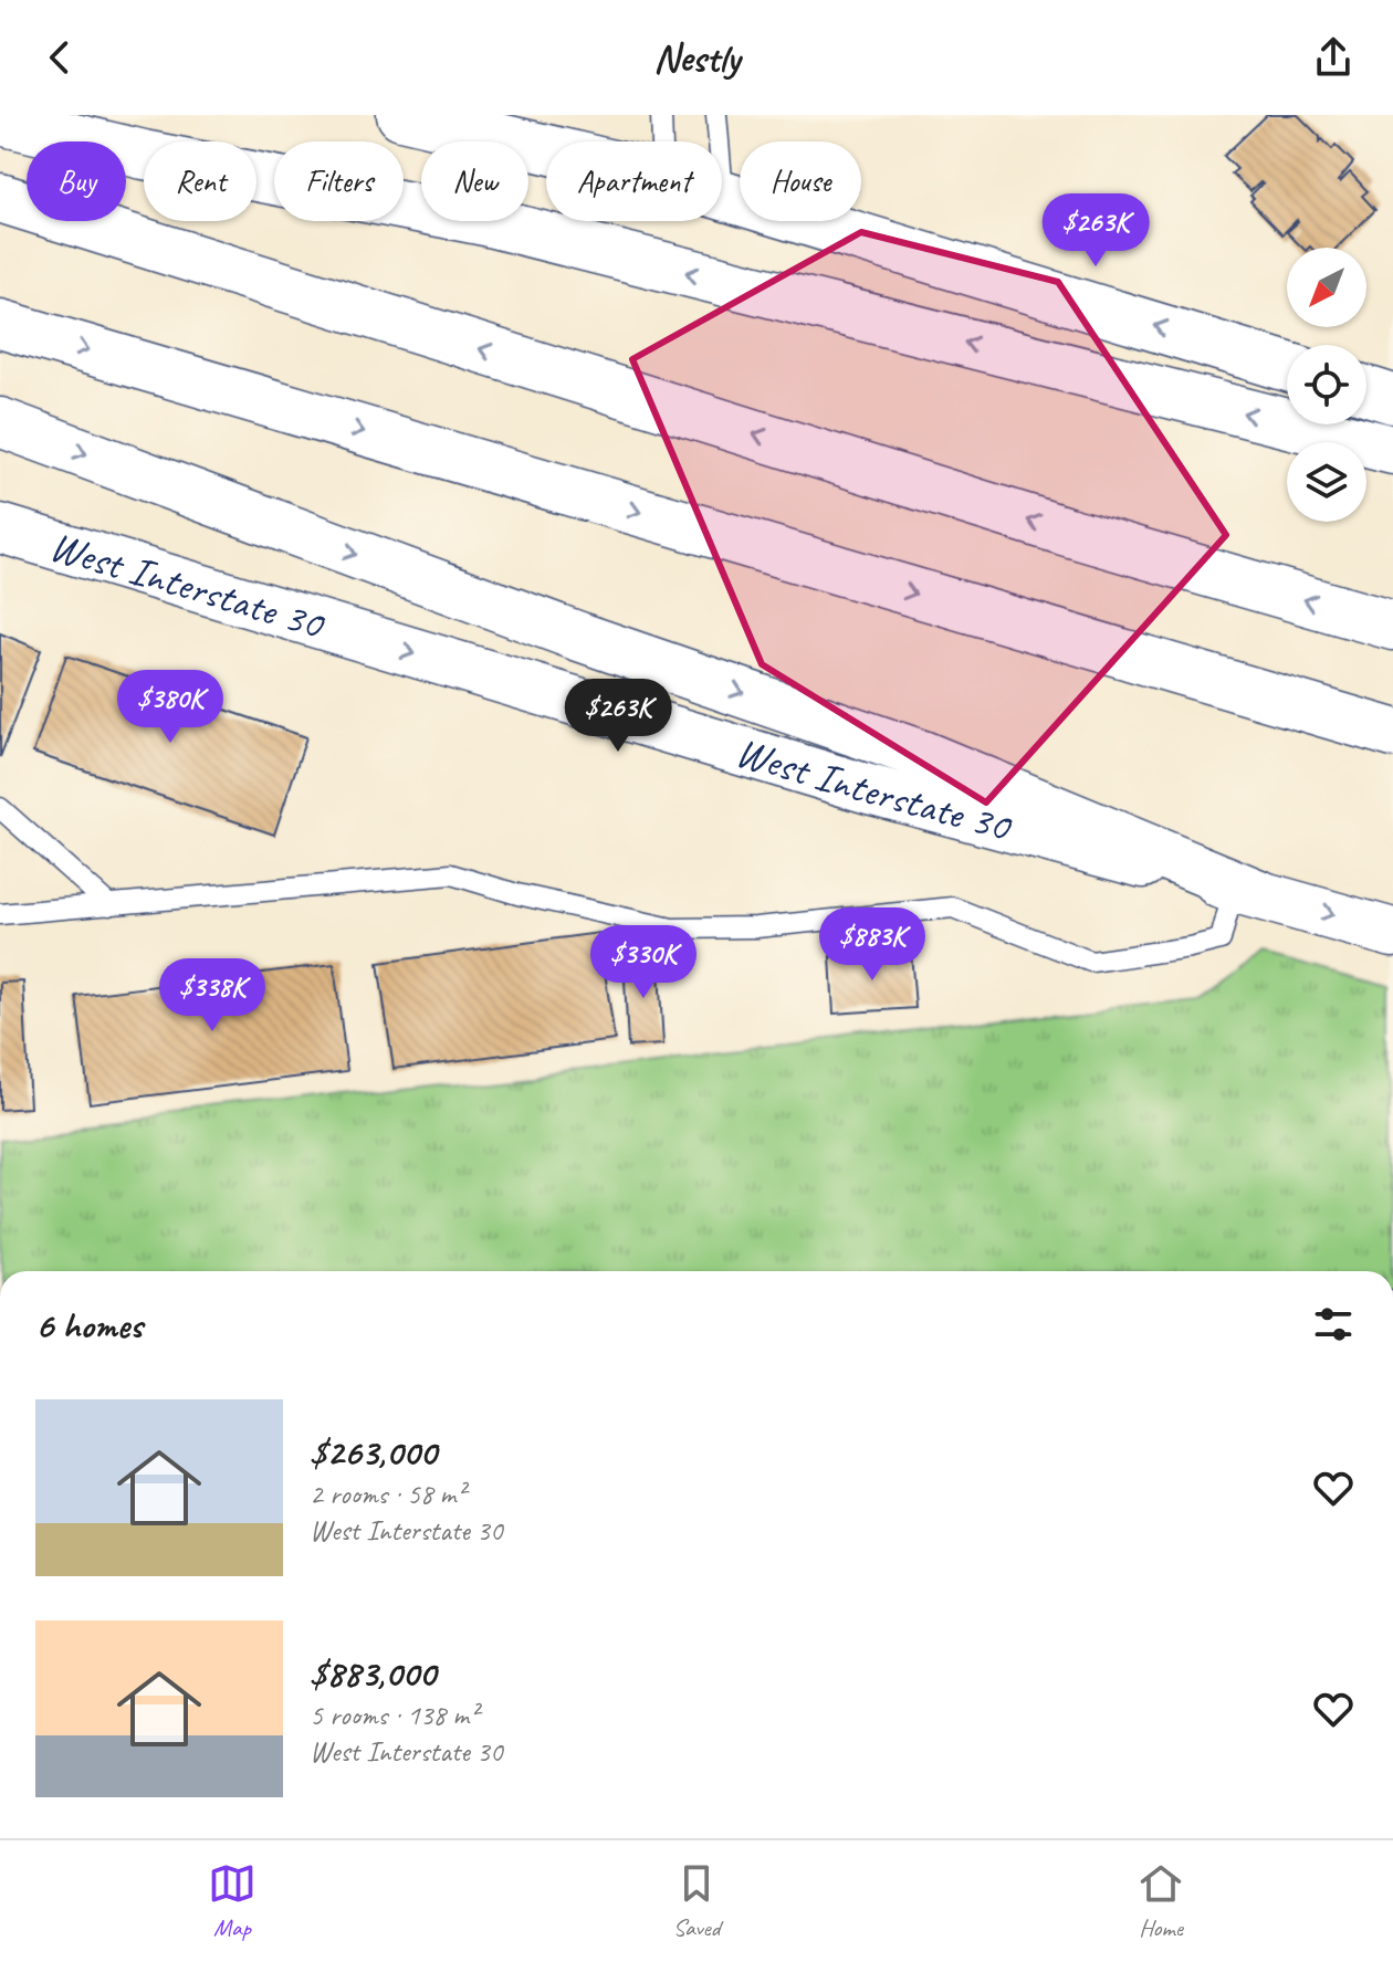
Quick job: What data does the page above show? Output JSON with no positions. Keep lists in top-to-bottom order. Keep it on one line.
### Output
{"streets":{"main road":["West Interstate 30"]},"north":"bottom left","page":{"header":"Nestly","chip":["Buy","Rent","Filters","New","Apartment","House"],"price":["$263K","$380K","$263K","$883K","$330K","$338K"],"heading":"6 homes","list":[{"name":"$263,000","note":"2 rooms · 58 m² · West Interstate 30"},{"name":"$883,000","note":"5 rooms · 138 m² · West Interstate 30"}],"tabs":["Map","Saved","Home"]}}
